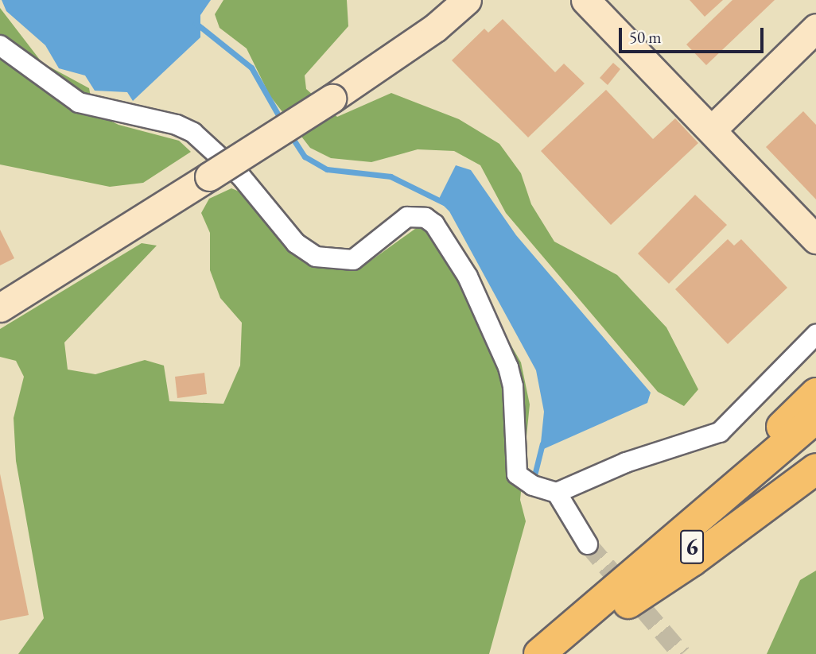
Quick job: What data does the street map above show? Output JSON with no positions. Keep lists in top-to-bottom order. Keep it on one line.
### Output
{"streets":{"highway":["6"]},"scale_bar":"50 m"}
